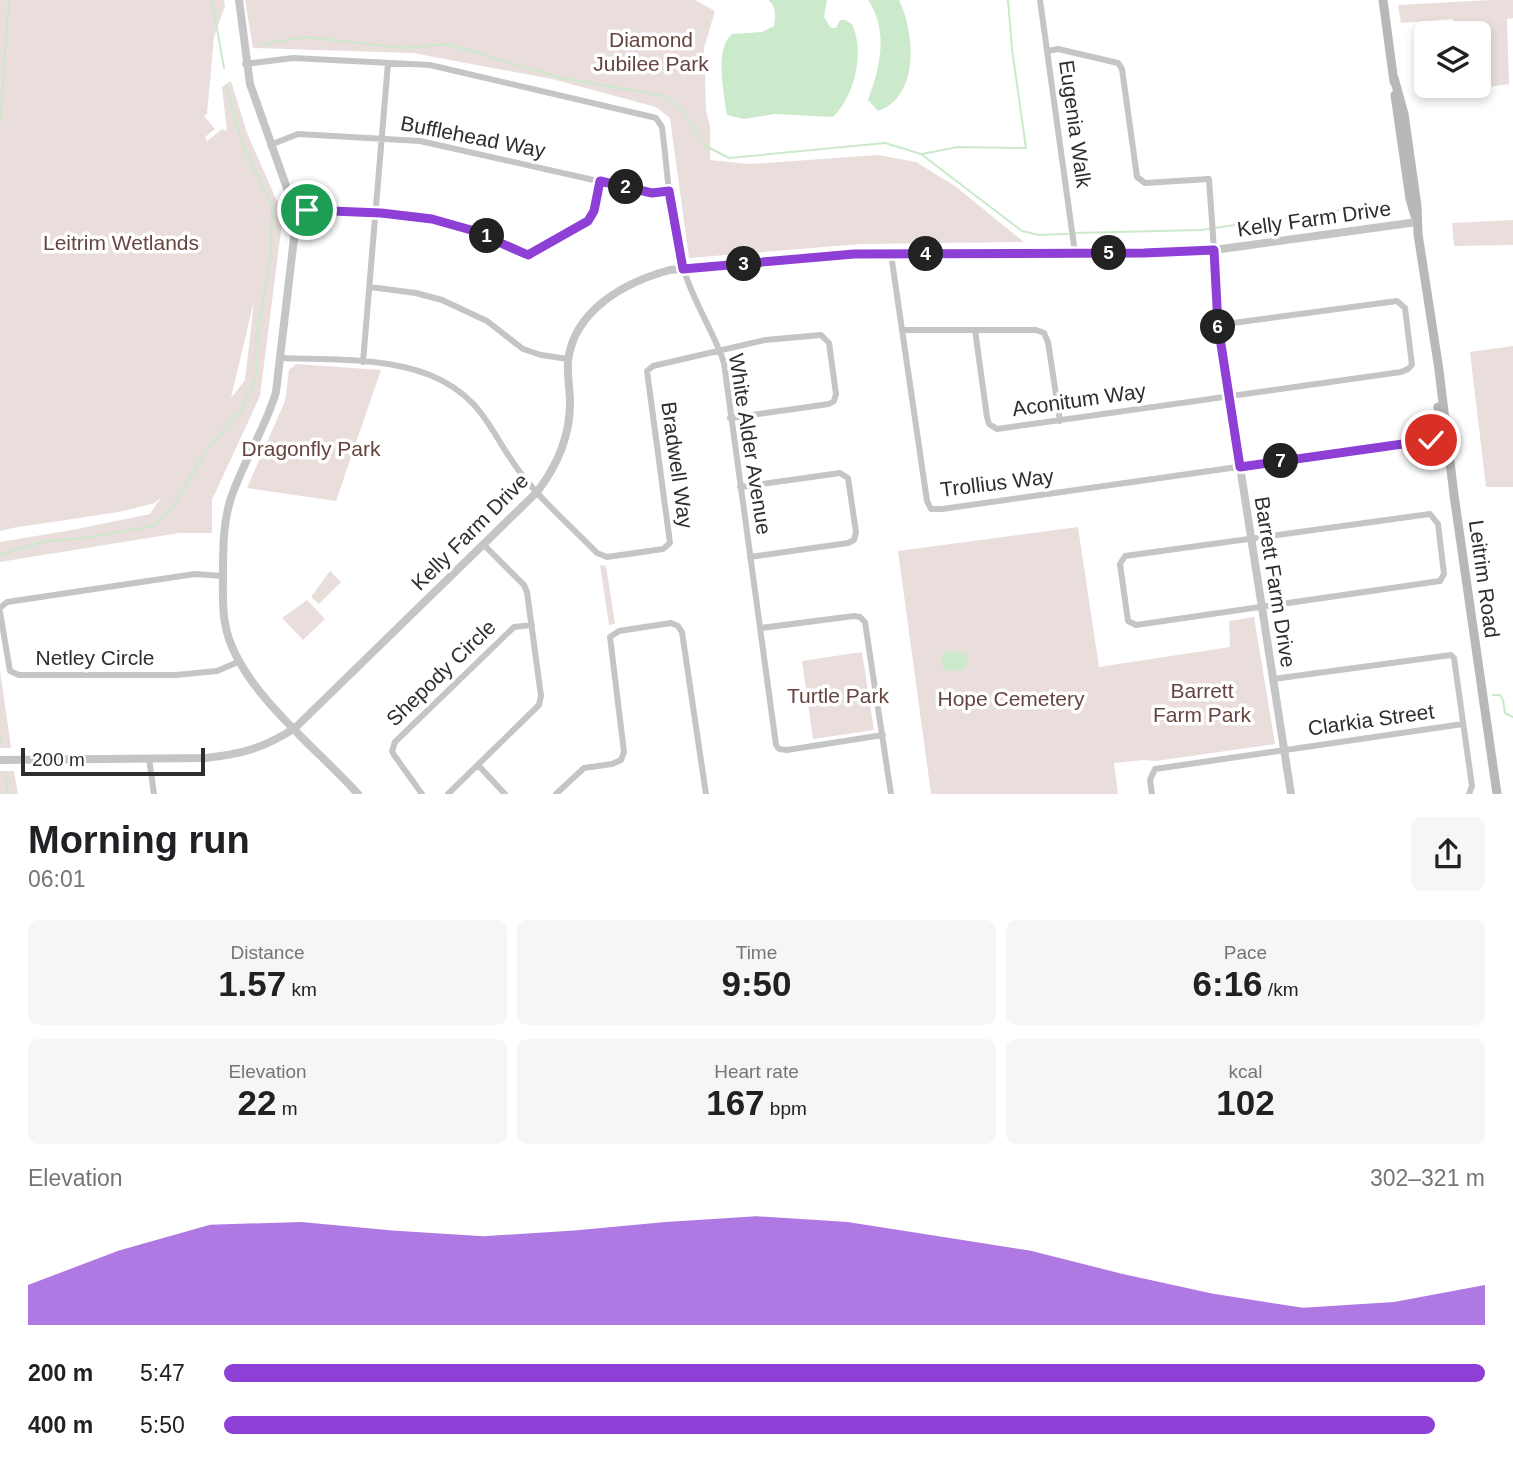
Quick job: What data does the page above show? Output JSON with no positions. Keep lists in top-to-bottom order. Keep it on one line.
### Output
{"streets":{"main road":["Leitrim Road"],"street":["Eugenia Walk","Bufflehead Way","Kelly Farm Drive","Aconitum Way","White Alder Avenue","Bradwell Way","Trollius Way","Barrett Farm Drive","Netley Circle","Shepody Circle","Clarkia Street"]},"crossings":[["Eugenia Walk","Kelly Farm Drive"],["Bufflehead Way","White Alder Avenue"],["Kelly Farm Drive","White Alder Avenue"],["Kelly Farm Drive","Bradwell Way"],["Kelly Farm Drive","Trollius Way"],["Kelly Farm Drive","Leitrim Road"],["Kelly Farm Drive","Barrett Farm Drive"],["Kelly Farm Drive","Shepody Circle"],["Aconitum Way","Barrett Farm Drive"],["White Alder Avenue","Bradwell Way"],["Trollius Way","Barrett Farm Drive"],["Barrett Farm Drive","Clarkia Street"]],"parks":["Diamond Jubilee Park","Leitrim Wetlands","Dragonfly Park","Barrett Farm Park","Turtle Park","Hope Cemetery"],"scale_bar":"200 m","page":{"pins":["2","1","5","4","3","6","7"],"scale":"200 m","heading":["Morning run","06:01"],"stats":[["Distance","1.57 km"],["Time","9:50"],["Pace","6:16 /km"],["Elevation","22 m"],["Heart rate","167 bpm"],["kcal","102"]],"chart":["Elevation","302–321 m"],"list":[{"name":"200 m","note":"5:47"},{"name":"400 m","note":"5:50"}]}}
